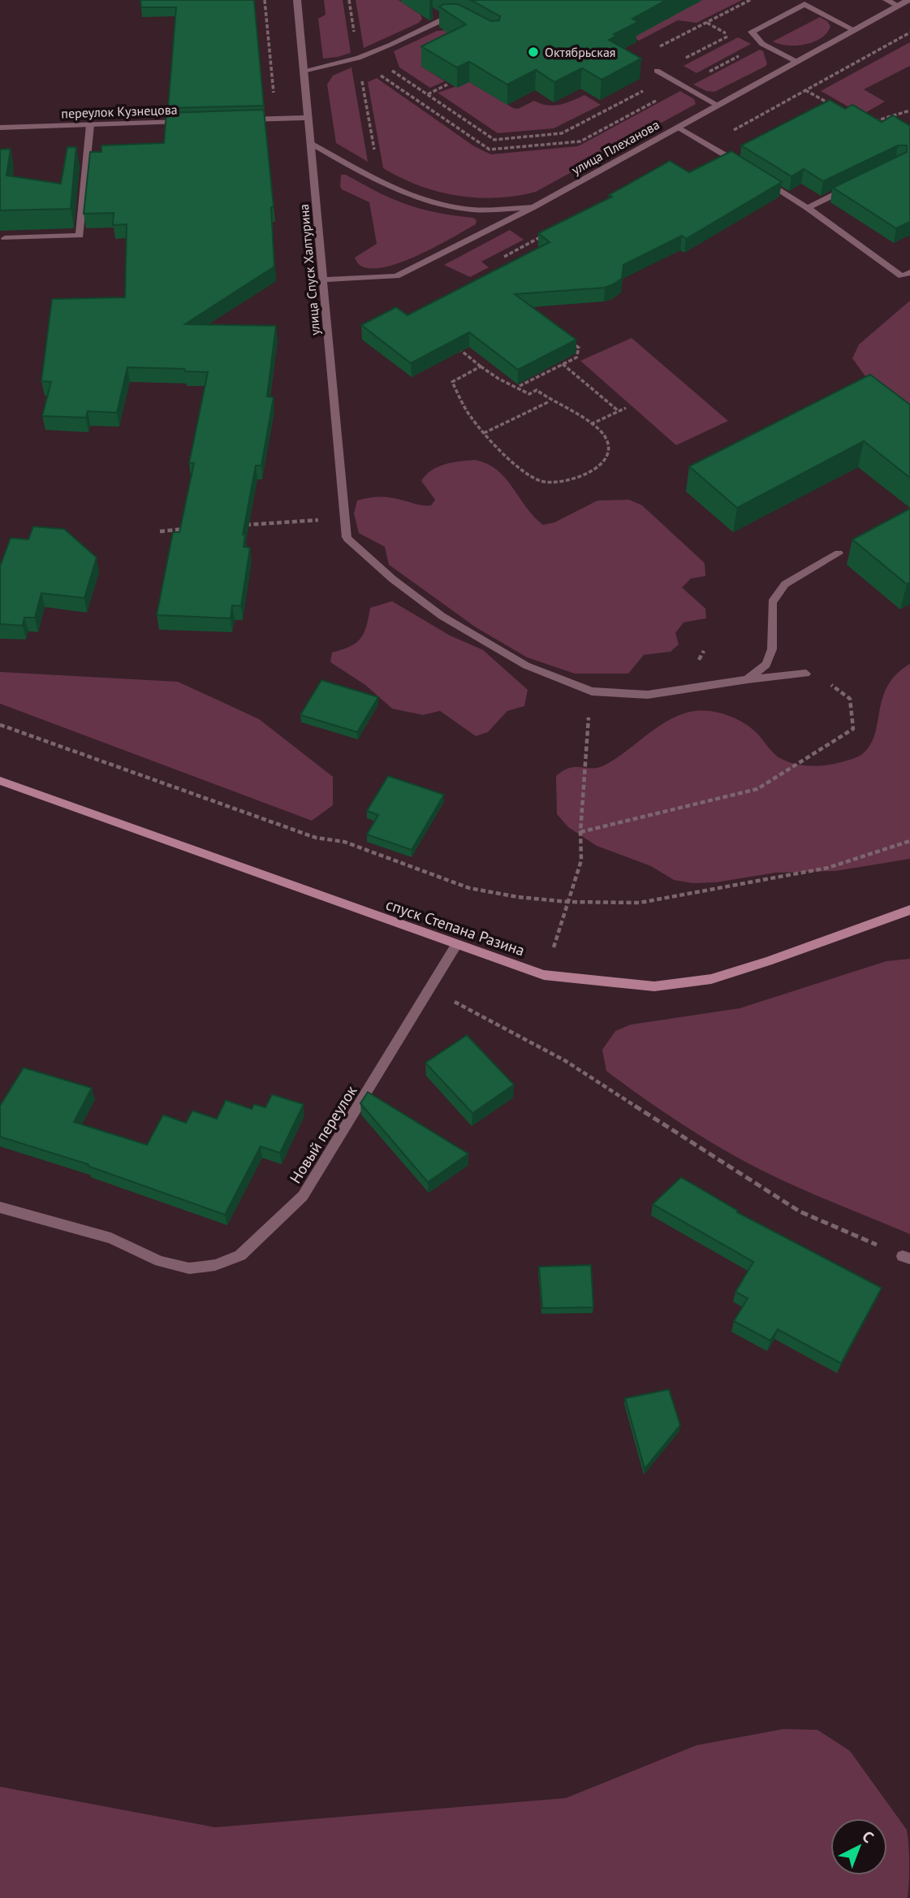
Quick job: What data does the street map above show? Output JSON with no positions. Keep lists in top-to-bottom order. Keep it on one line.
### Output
{"streets":{"main road":["спуск Степана Разина"],"street":["переулок Кузнецова","улица Плеханова","улица Спуск Халтурина","Новый переулок"]},"crossings":[["улица Плеханова","улица Спуск Халтурина"],["спуск Степана Разина","Новый переулок"]],"places":["Октябрьская"],"north":"top right"}
